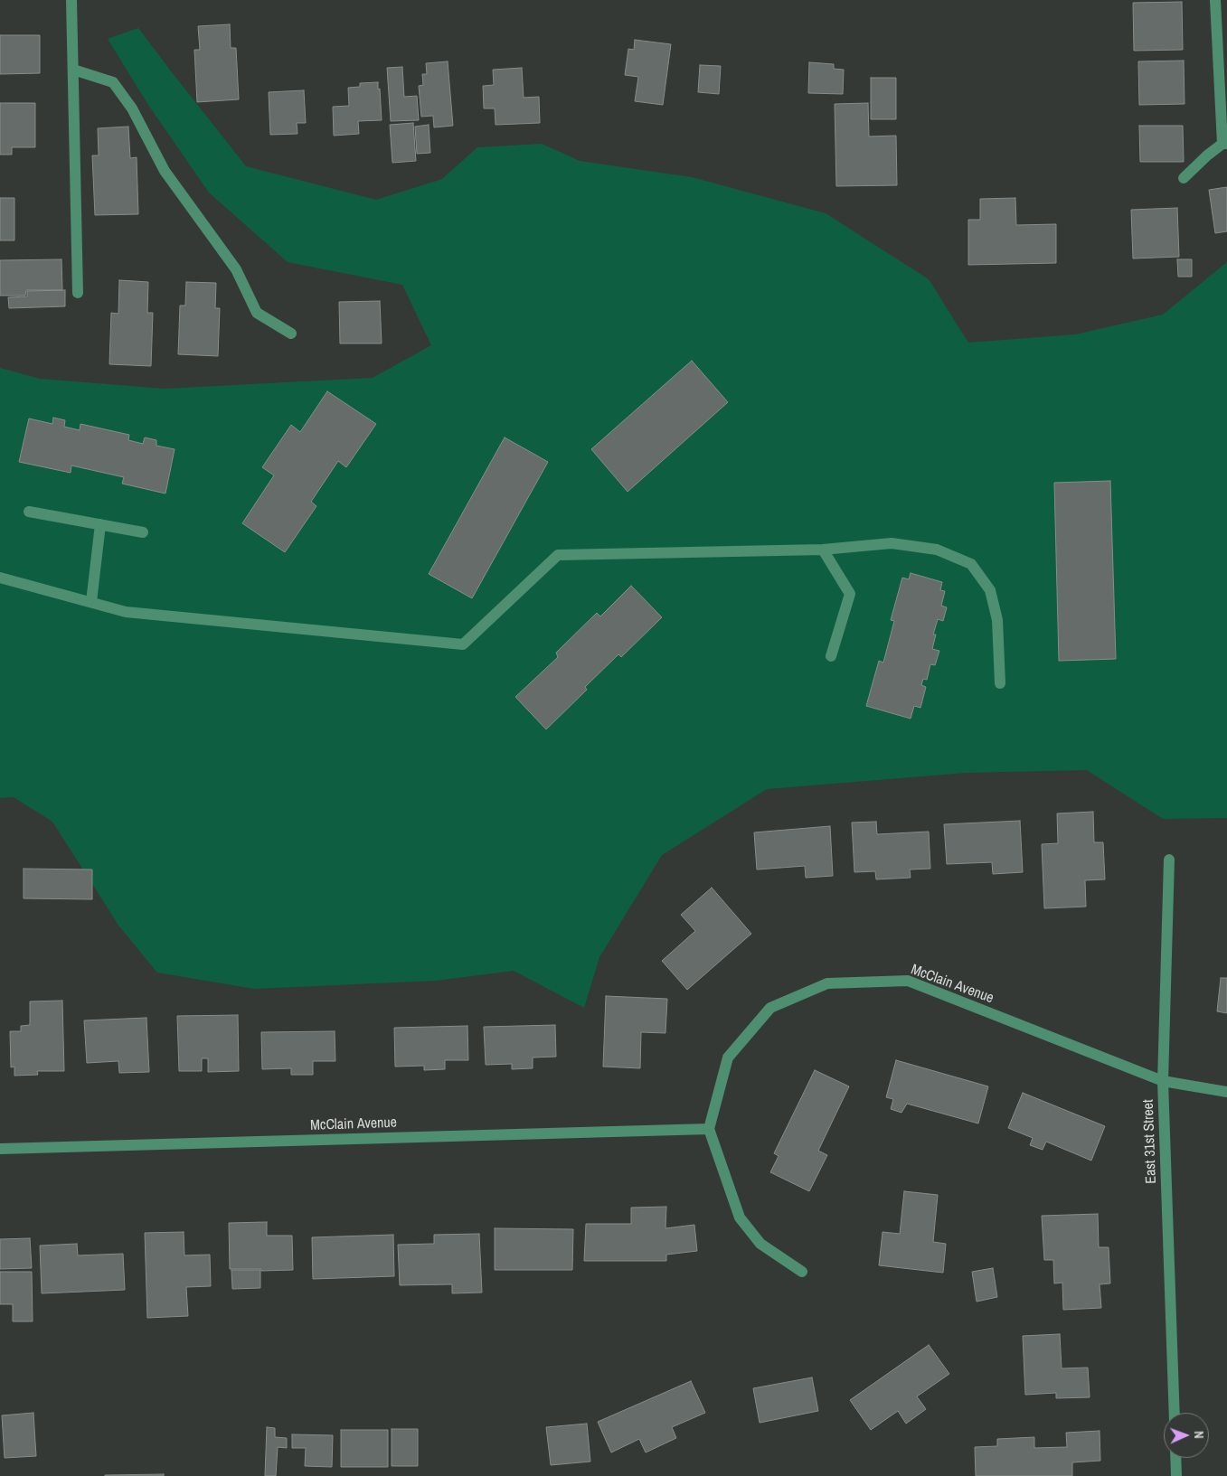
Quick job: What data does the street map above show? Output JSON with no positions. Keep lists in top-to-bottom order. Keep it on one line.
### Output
{"streets":{"street":["McClain Avenue","East 31st Street"]},"crossings":[["McClain Avenue","East 31st Street"]],"north":"right"}
